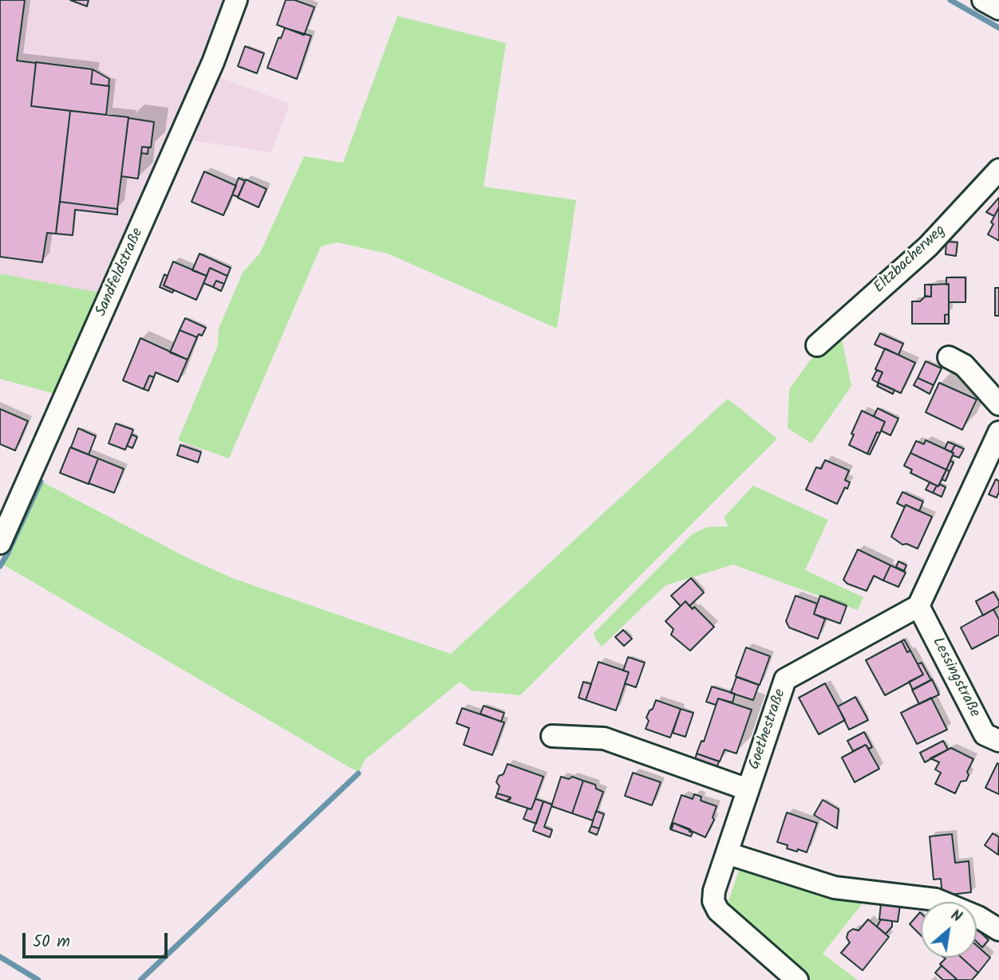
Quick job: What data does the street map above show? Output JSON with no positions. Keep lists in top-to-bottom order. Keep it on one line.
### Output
{"streets":{"street":["Eltzbacherweg","Sandfeldstraße","Lessingstraße","Goethestraße"]},"crossings":[["Lessingstraße","Goethestraße"]],"scale_bar":"50 m","north":"top right"}
